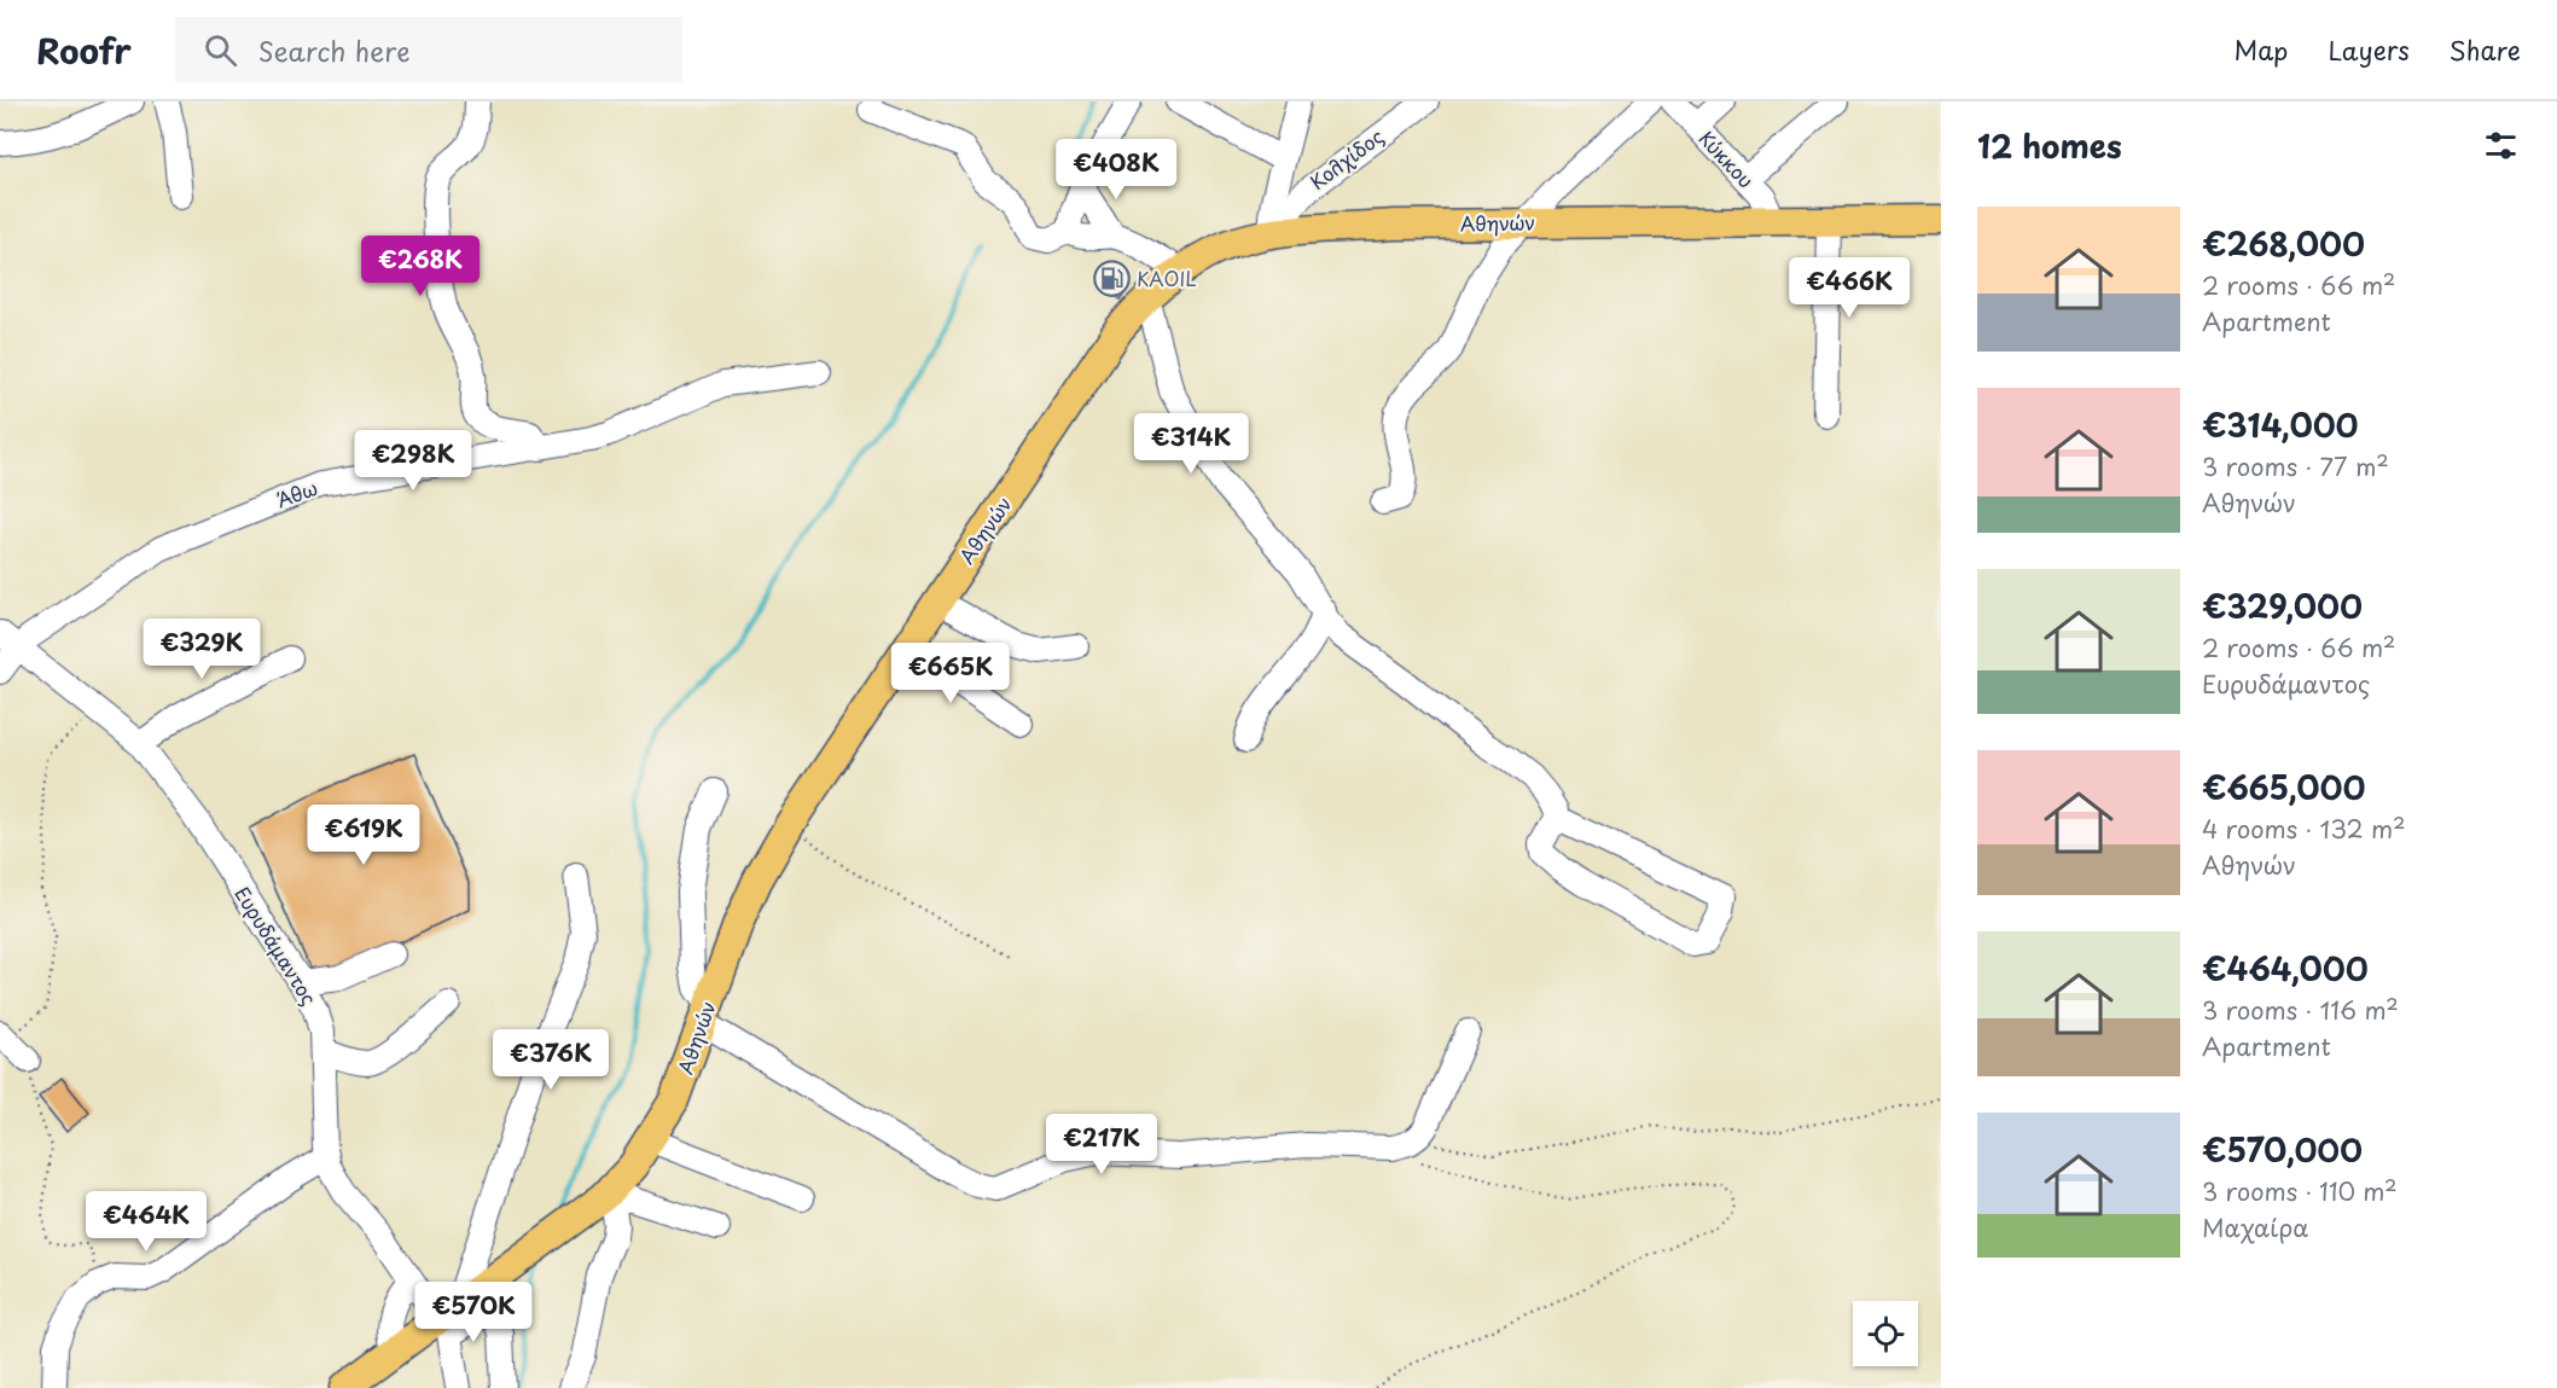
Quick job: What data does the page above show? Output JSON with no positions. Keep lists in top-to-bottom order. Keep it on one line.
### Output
{"streets":{"main road":["Αθηνών"],"street":["Κολχίδος","Κύκκου","Άθω","Ευρυδάμαντος"]},"crossings":[["Κολχίδος","Αθηνών"],["Κύκκου","Αθηνών"],["Αθηνών","Ευρυδάμαντος"],["Άθω","Ευρυδάμαντος"]],"places":{"fuel station":["KAOIL"]},"page":{"header":"Roofr","search":"Search here","nav":["Map","Layers","Share"],"heading":"12 homes","price":["€408K","€268K","€466K","€314K","€298K","€329K","€665K","€619K","€376K","€217K","€464K","€570K"],"list":[{"name":"€268,000","note":"2 rooms · 66 m² · Apartment"},{"name":"€314,000","note":"3 rooms · 77 m² · Αθηνών"},{"name":"€329,000","note":"2 rooms · 66 m² · Ευρυδάμαντος"},{"name":"€665,000","note":"4 rooms · 132 m² · Αθηνών"},{"name":"€464,000","note":"3 rooms · 116 m² · Apartment"},{"name":"€570,000","note":"3 rooms · 110 m² · Μαχαίρα"}]}}
